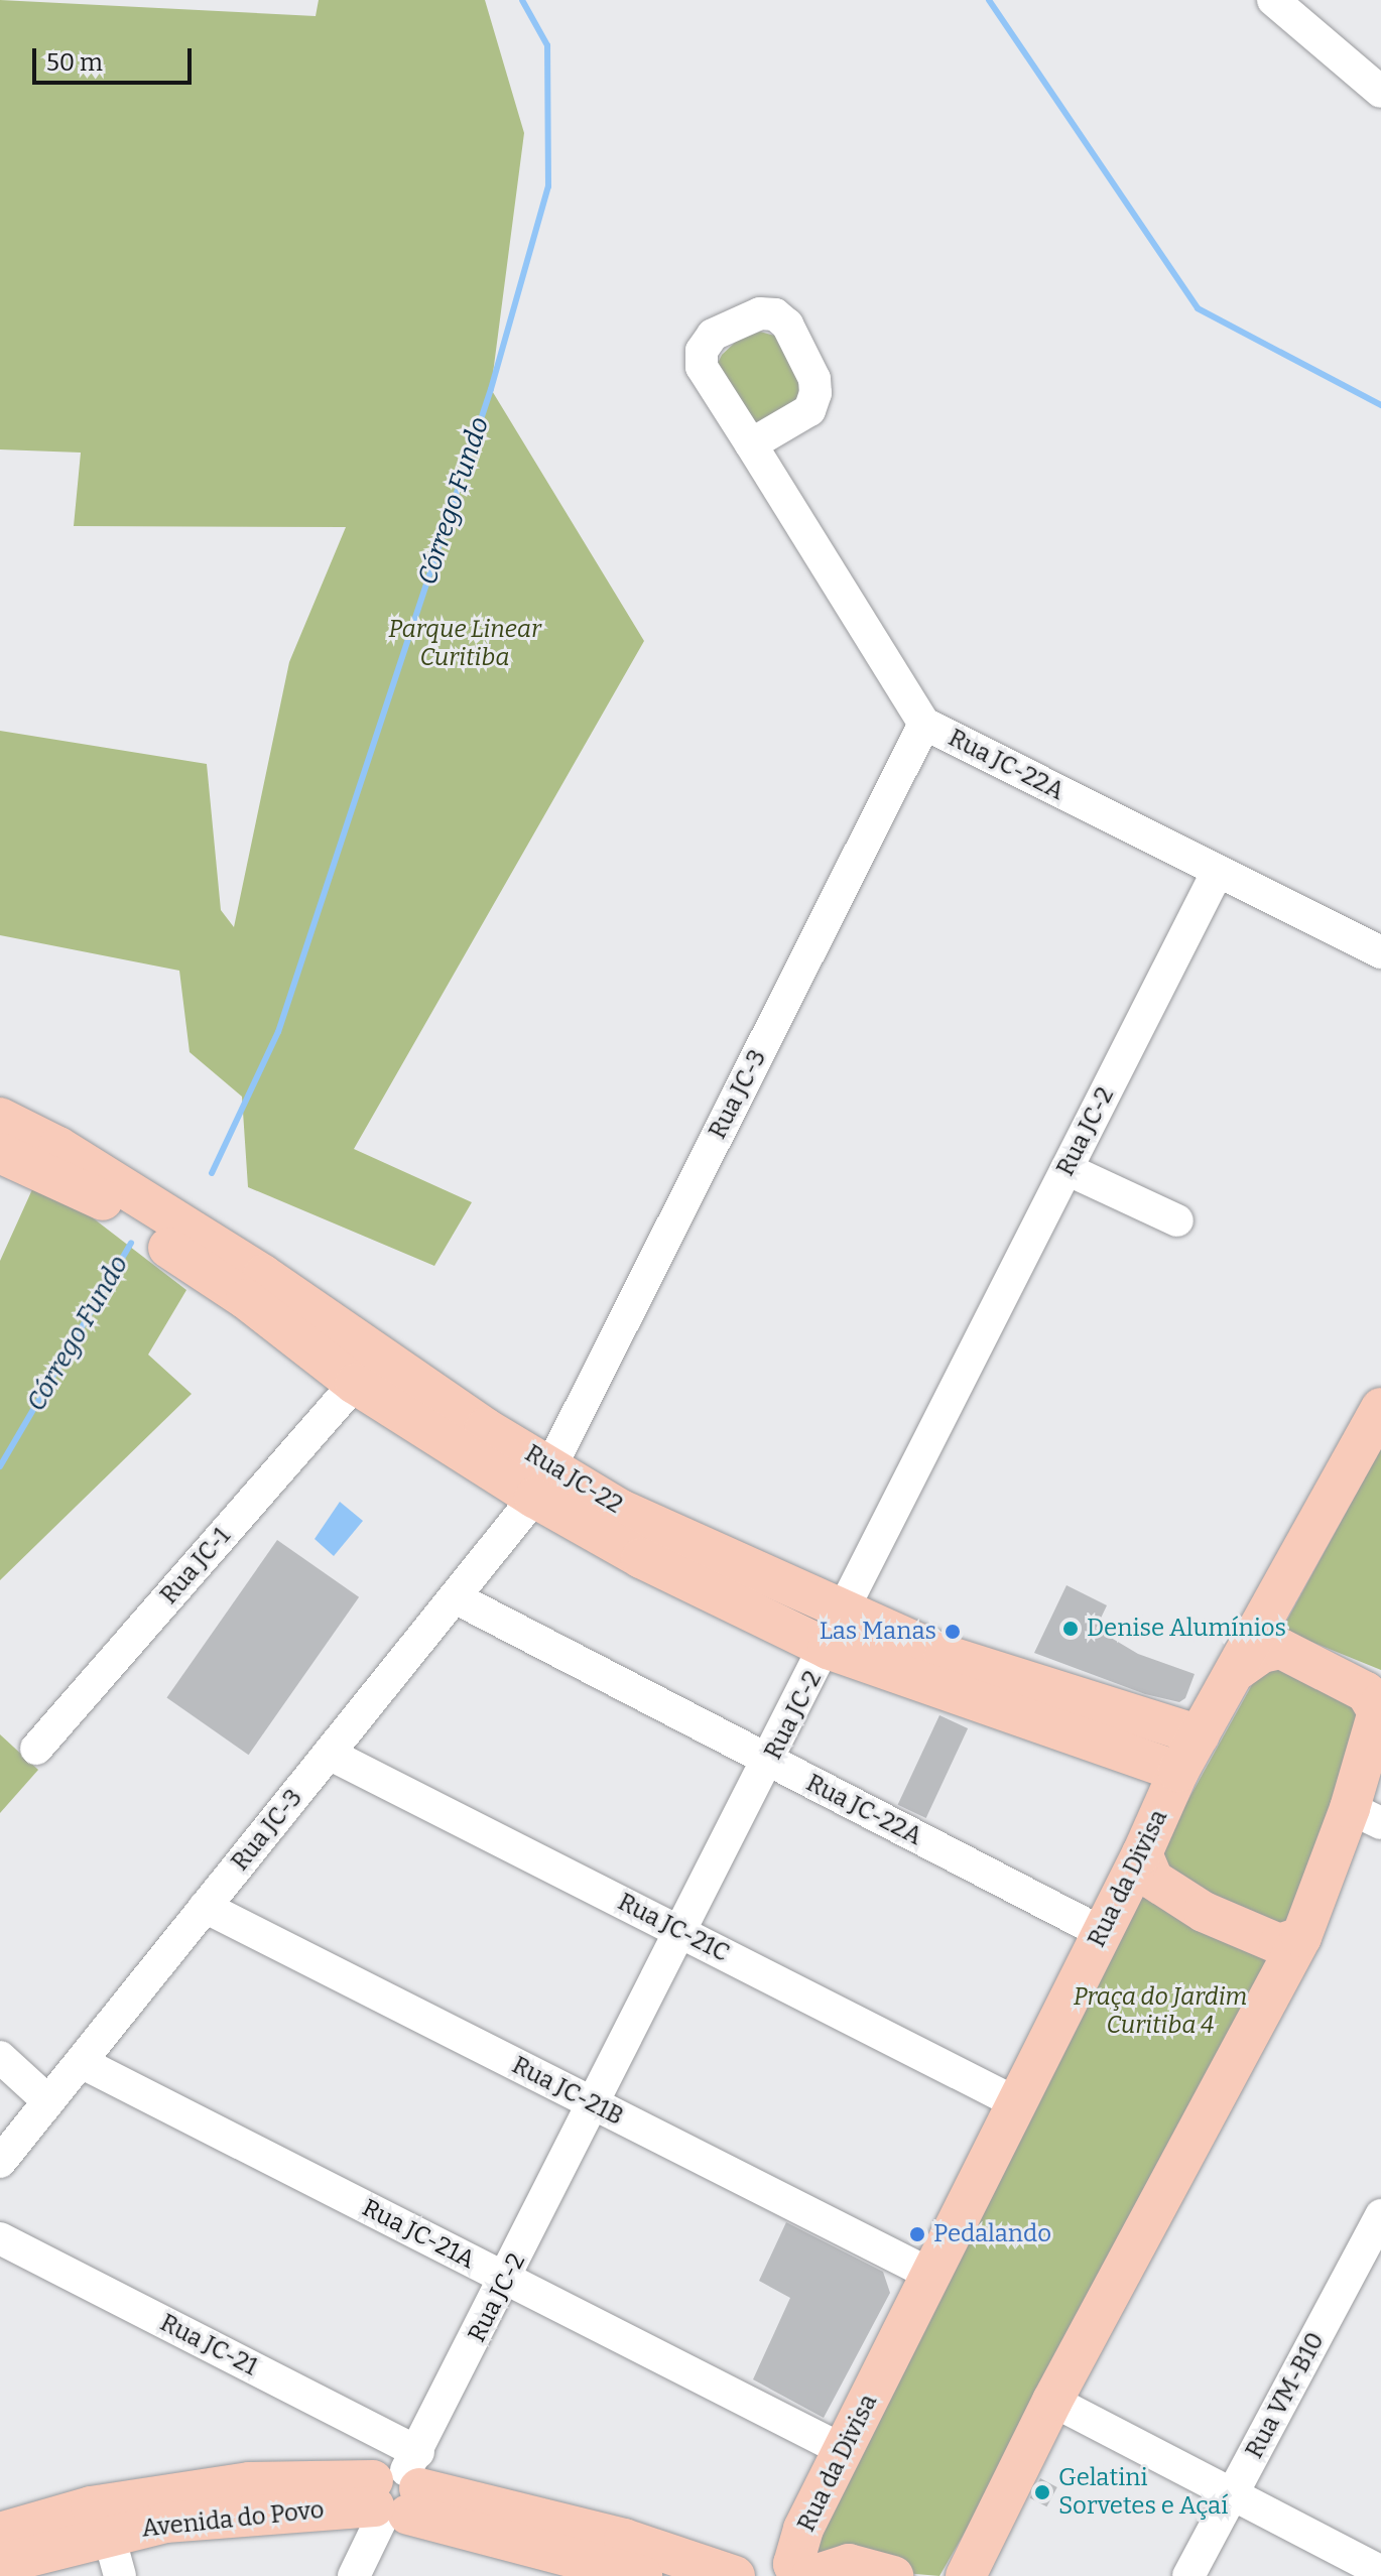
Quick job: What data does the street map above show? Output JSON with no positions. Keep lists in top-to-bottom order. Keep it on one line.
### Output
{"streets":{"main road":["Rua JC-22","Rua da Divisa","Avenida do Povo"],"street":["Rua JC-22A","Rua JC-3","Rua JC-2","Rua JC-1","Rua JC-21C","Rua JC-21B","Rua JC-21A","Rua JC-21","Rua VM-B10"]},"crossings":[["Rua JC-22A","Rua JC-3"],["Rua JC-22A","Rua JC-2"],["Rua JC-22A","Rua da Divisa"],["Rua JC-3","Rua JC-22"],["Rua JC-3","Rua JC-21C"],["Rua JC-3","Rua JC-21B"],["Rua JC-3","Rua JC-21A"],["Rua JC-2","Rua JC-22"],["Rua JC-2","Rua JC-21C"],["Rua JC-2","Rua JC-21B"],["Rua JC-2","Rua JC-21A"],["Rua JC-2","Rua JC-21"],["Rua JC-2","Avenida do Povo"],["Rua JC-22","Rua JC-1"],["Rua JC-22","Rua da Divisa"],["Rua da Divisa","Rua JC-21C"],["Rua da Divisa","Rua JC-21B"],["Rua da Divisa","Rua JC-21A"],["Rua JC-21","Avenida do Povo"]],"water":["Córrego Fundo"],"parks":["Parque Linear Curitiba","Praça do Jardim Curitiba 4"],"places":["Denise Alumínios","Las Manas","Pedalando","Gelatini Sorvetes e Açaí"],"scale_bar":"50 m"}
